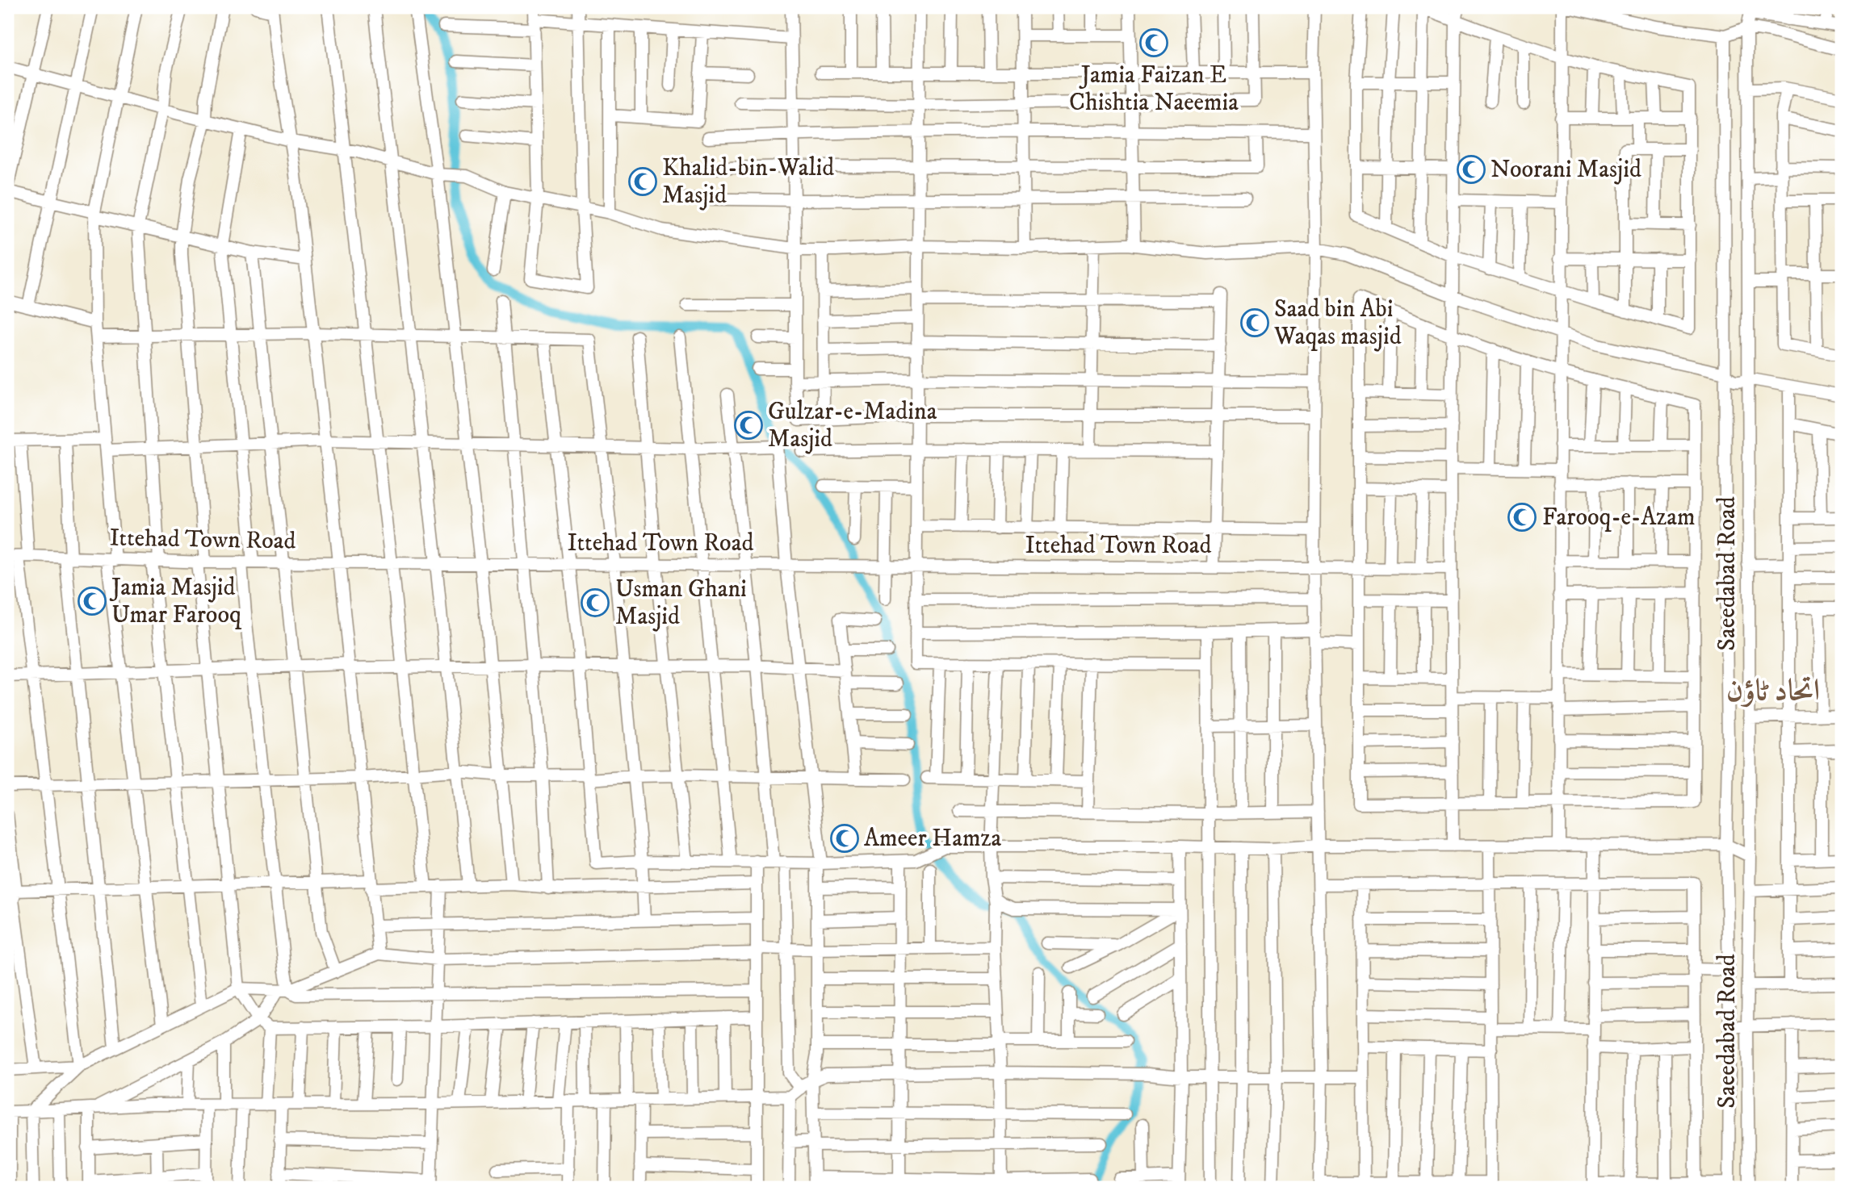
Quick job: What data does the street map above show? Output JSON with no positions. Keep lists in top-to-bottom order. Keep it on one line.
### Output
{"streets":{"street":["Ittehad Town Road","Saeedabad Road"]},"districts":["اتحاد ٹاؤن"],"places":{"mosque":["Jamia Faizan E Chishtia Naeemia","Noorani Masjid","Khalid-bin-Walid Masjid","Saad bin Abi Waqas masjid","Gulzar-e-Madina Masjid","Farooq-e-Azam","Jamia Masjid Umar Farooq","Usman Ghani Masjid","Ameer Hamza"]}}
